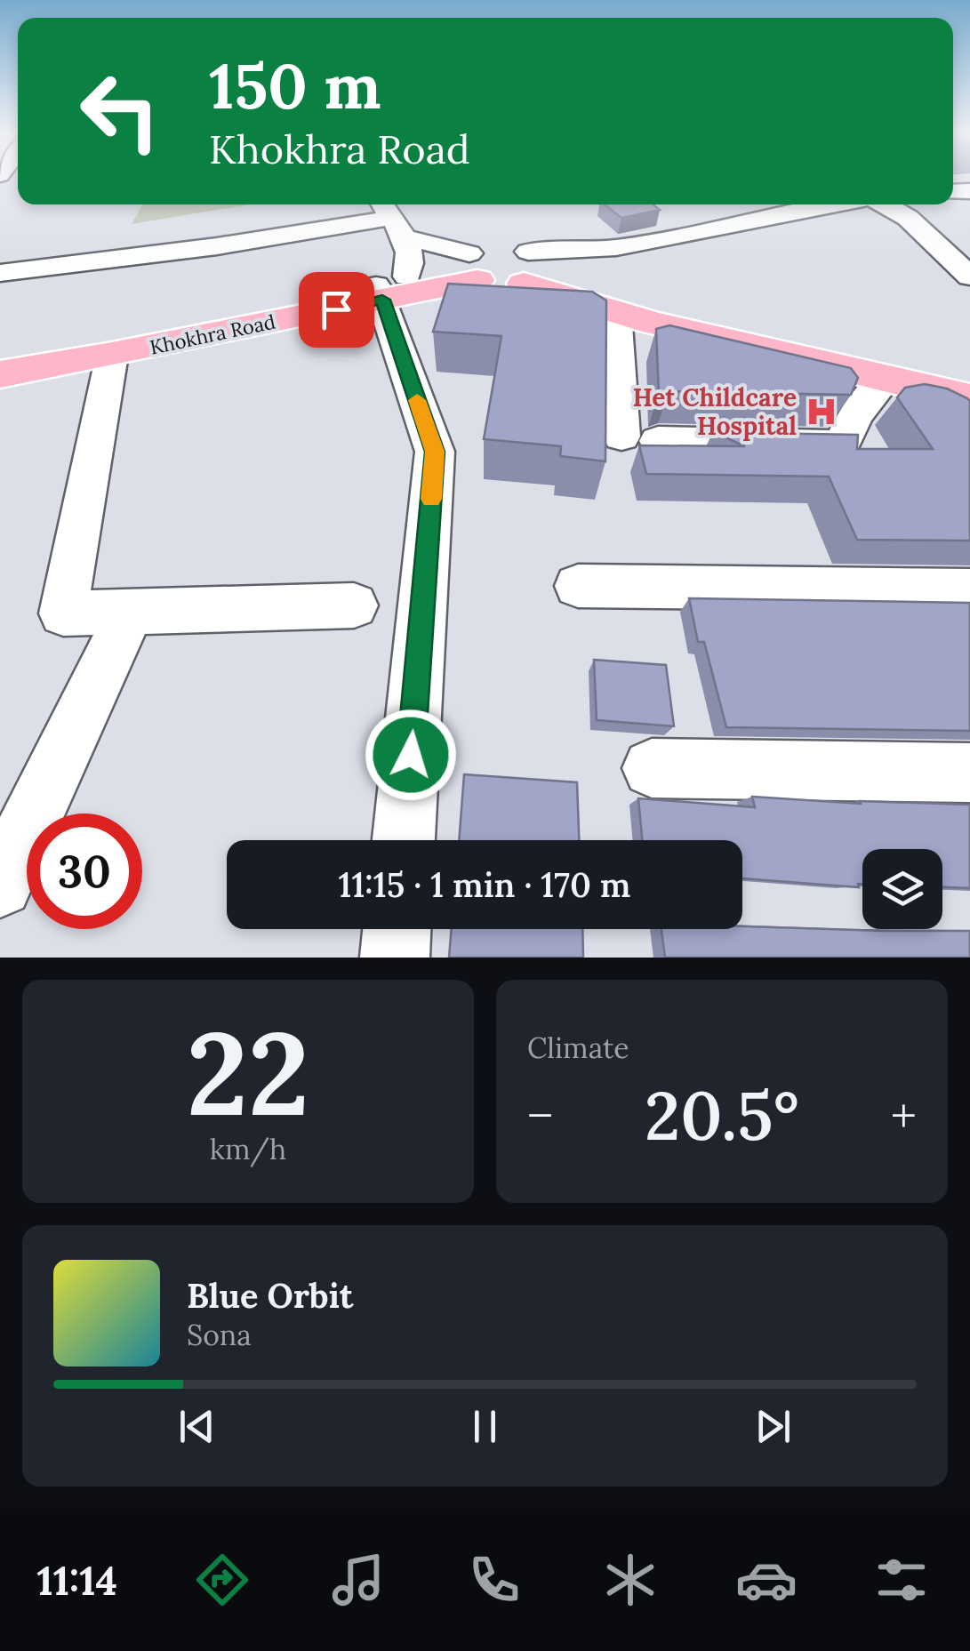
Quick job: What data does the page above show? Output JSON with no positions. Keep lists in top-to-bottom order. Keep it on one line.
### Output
{"streets":{"main road":["Khokhra Road"]},"places":{"hospital":["Het Childcare Hospital"]},"page":{"turn":["150 m","Khokhra Road"],"limit":"30","trip":"11:15 · 1 min · 170 m","tile":[["22","km/h"],"Climate"],"heat":["−","20.5°","+"],"song":["Blue Orbit","Sona"],"tabs":"11:14"}}
